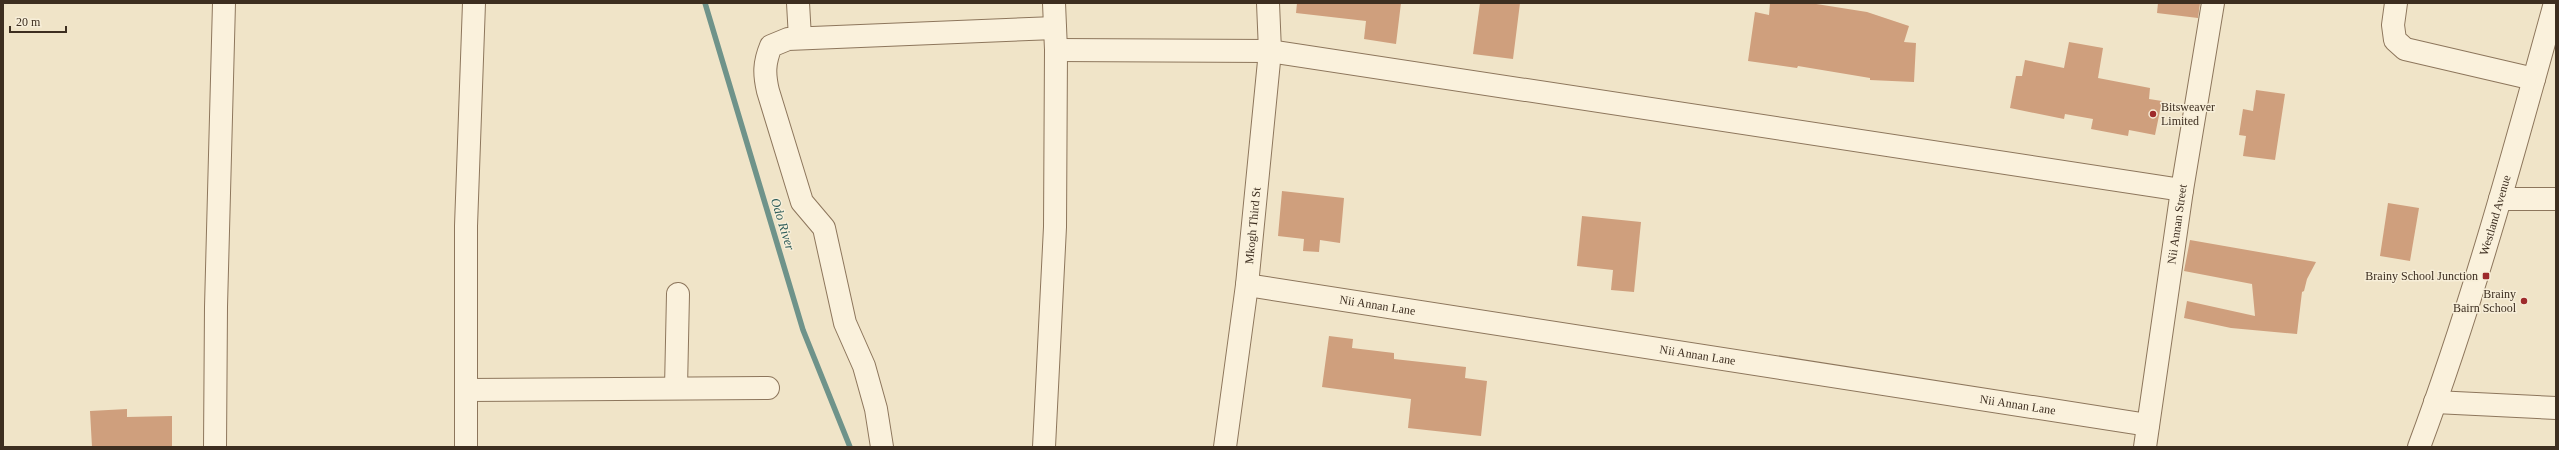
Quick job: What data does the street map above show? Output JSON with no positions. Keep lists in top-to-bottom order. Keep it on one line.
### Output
{"streets":{"street":["Westland Avenue","Mkogh Third St","Nii Annan Street","Nii Annan Lane"]},"crossings":[["Mkogh Third St","Nii Annan Lane"],["Nii Annan Street","Nii Annan Lane"]],"water":["Odo River"],"places":{"other":["Bitsweaver Limited","Brainy Bairn School"],"transit":["Brainy School Junction"]},"scale_bar":"20 m"}
